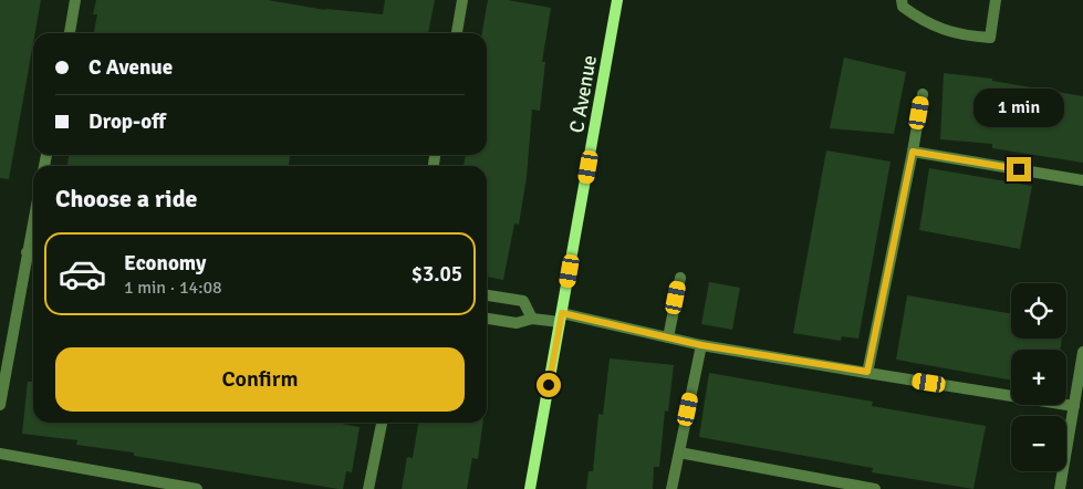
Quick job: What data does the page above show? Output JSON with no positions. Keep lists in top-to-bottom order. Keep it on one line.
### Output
{"streets":{"street":["C Avenue"]},"page":{"banner":["C Avenue","Drop-off"],"bubble":"1 min","heading":"Choose a ride","list":[{"name":"Economy","note":"1 min · 14:08","value":"$3.05"}],"map_buttons":["+","−"],"buttons":"Confirm"}}
